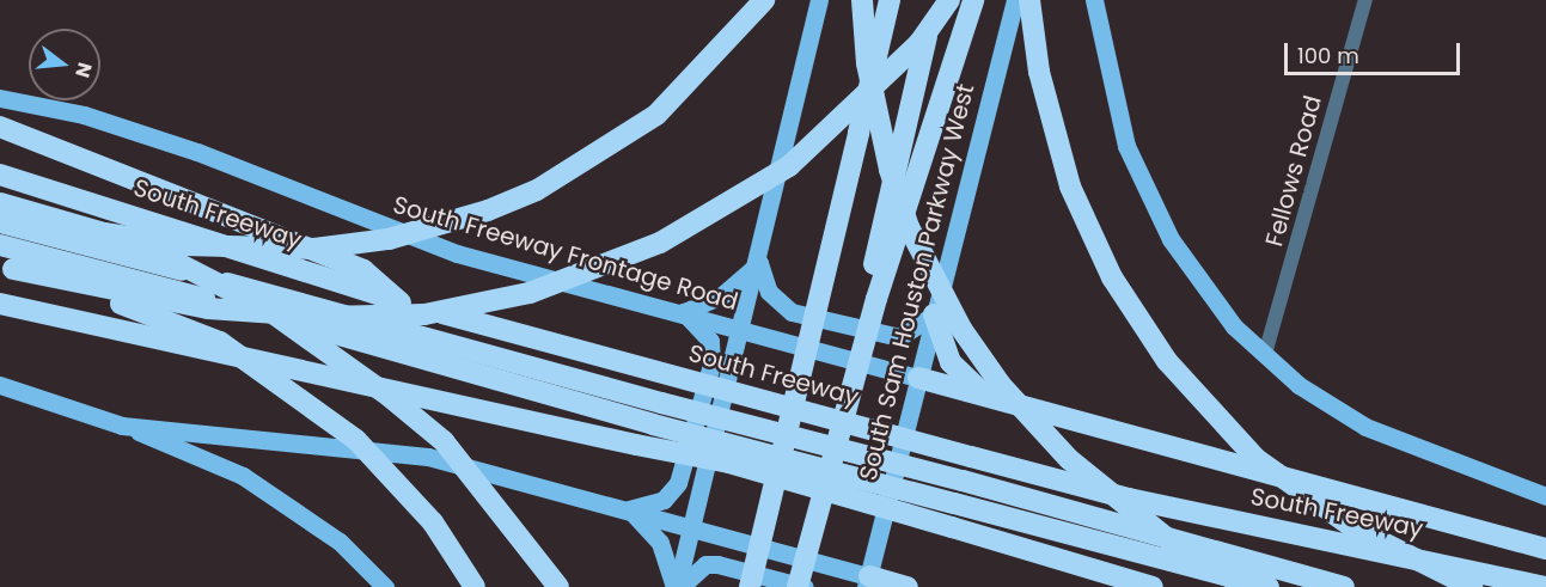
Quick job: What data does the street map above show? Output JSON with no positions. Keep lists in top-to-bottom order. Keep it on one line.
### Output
{"streets":{"highway":["South Freeway"],"main road":["South Freeway Frontage Road","South Sam Houston Parkway West"],"street":["Fellows Road"]},"crossings":[["South Freeway Frontage Road","South Sam Houston Parkway West"]],"scale_bar":"100 m","north":"right"}
